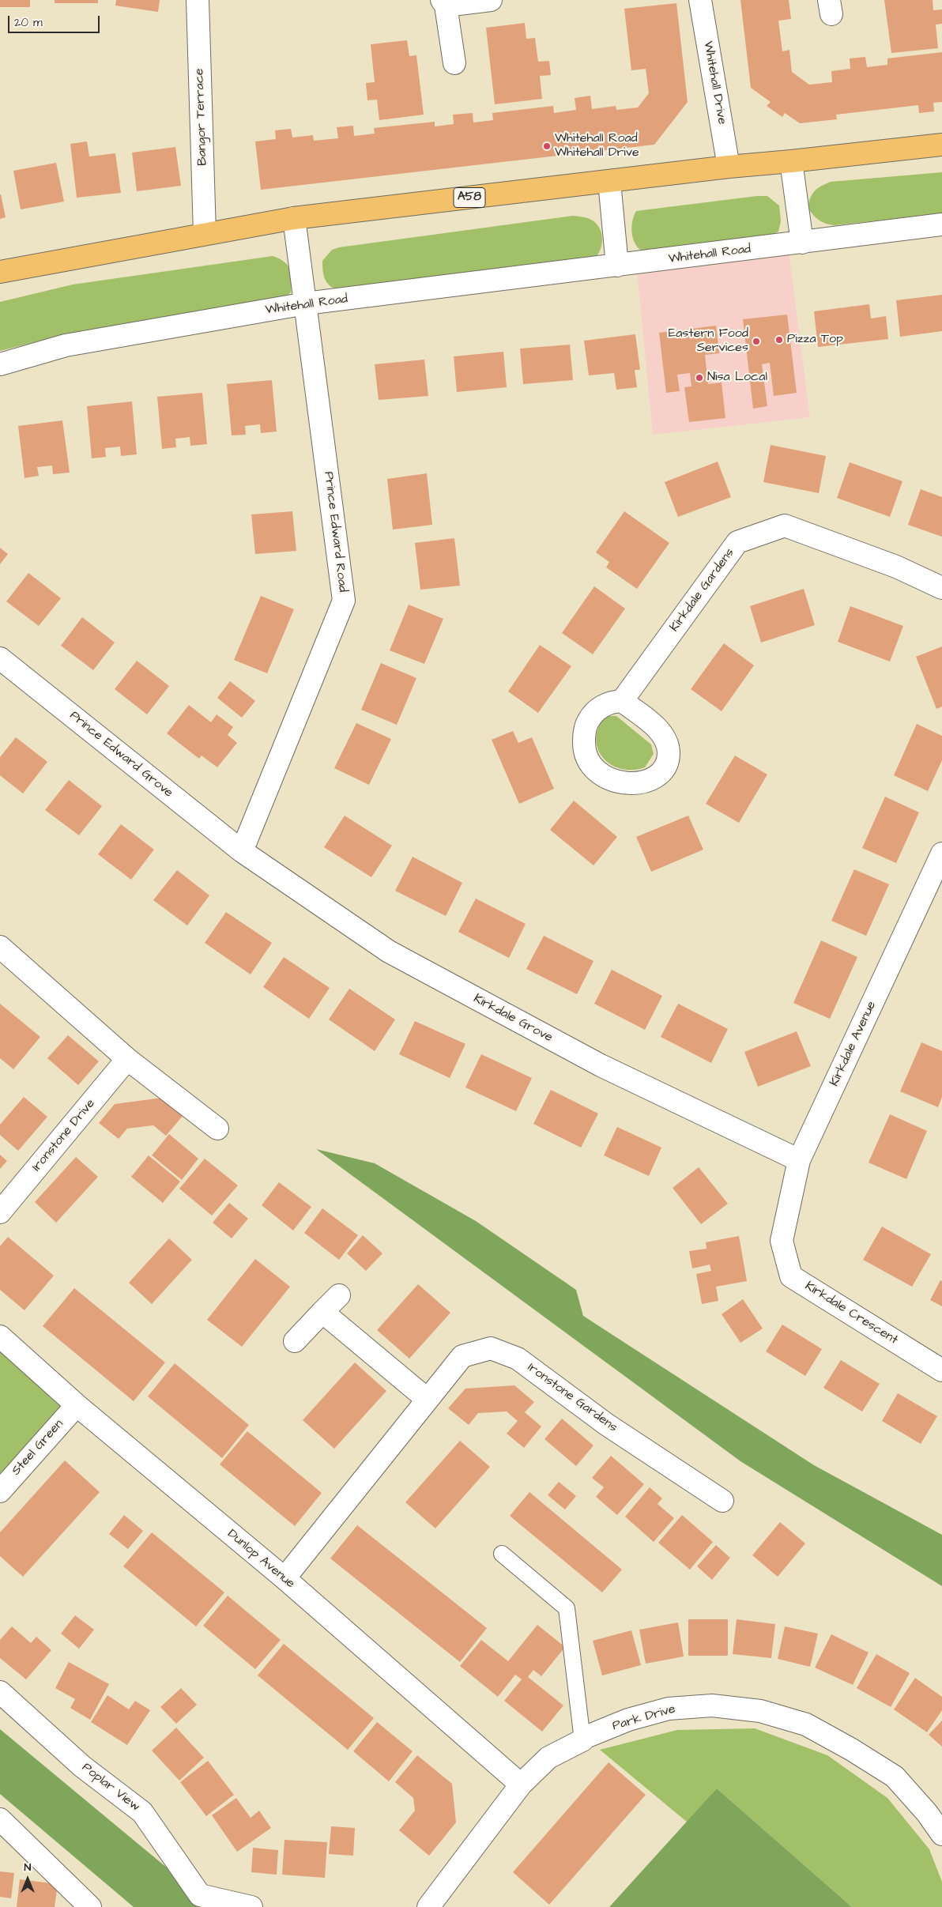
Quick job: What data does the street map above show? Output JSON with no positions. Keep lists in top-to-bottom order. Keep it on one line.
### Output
{"streets":{"main road":["A58"],"street":["Whitehall Drive","Bangor Terrace","Whitehall Road","Prince Edward Road","Kirkdale Gardens","Prince Edward Grove","Kirkdale Grove","Kirkdale Avenue","Ironstone Drive","Kirkdale Crescent","Ironstone Gardens","Steel Green","Dunlop Avenue","Park Drive","Poplar View"]},"crossings":[["Whitehall Drive","A58"],["Bangor Terrace","A58"],["A58","Prince Edward Road"],["Whitehall Road","Prince Edward Road"],["Prince Edward Road","Prince Edward Grove"],["Prince Edward Road","Kirkdale Grove"],["Prince Edward Grove","Kirkdale Grove"],["Kirkdale Grove","Kirkdale Avenue"],["Kirkdale Avenue","Kirkdale Crescent"],["Ironstone Gardens","Dunlop Avenue"],["Steel Green","Dunlop Avenue"],["Dunlop Avenue","Park Drive"]],"places":["Whitehall Road Whitehall Drive","Pizza Top","Eastern Food Services","Nisa Local"],"scale_bar":"20 m","north":"top"}
